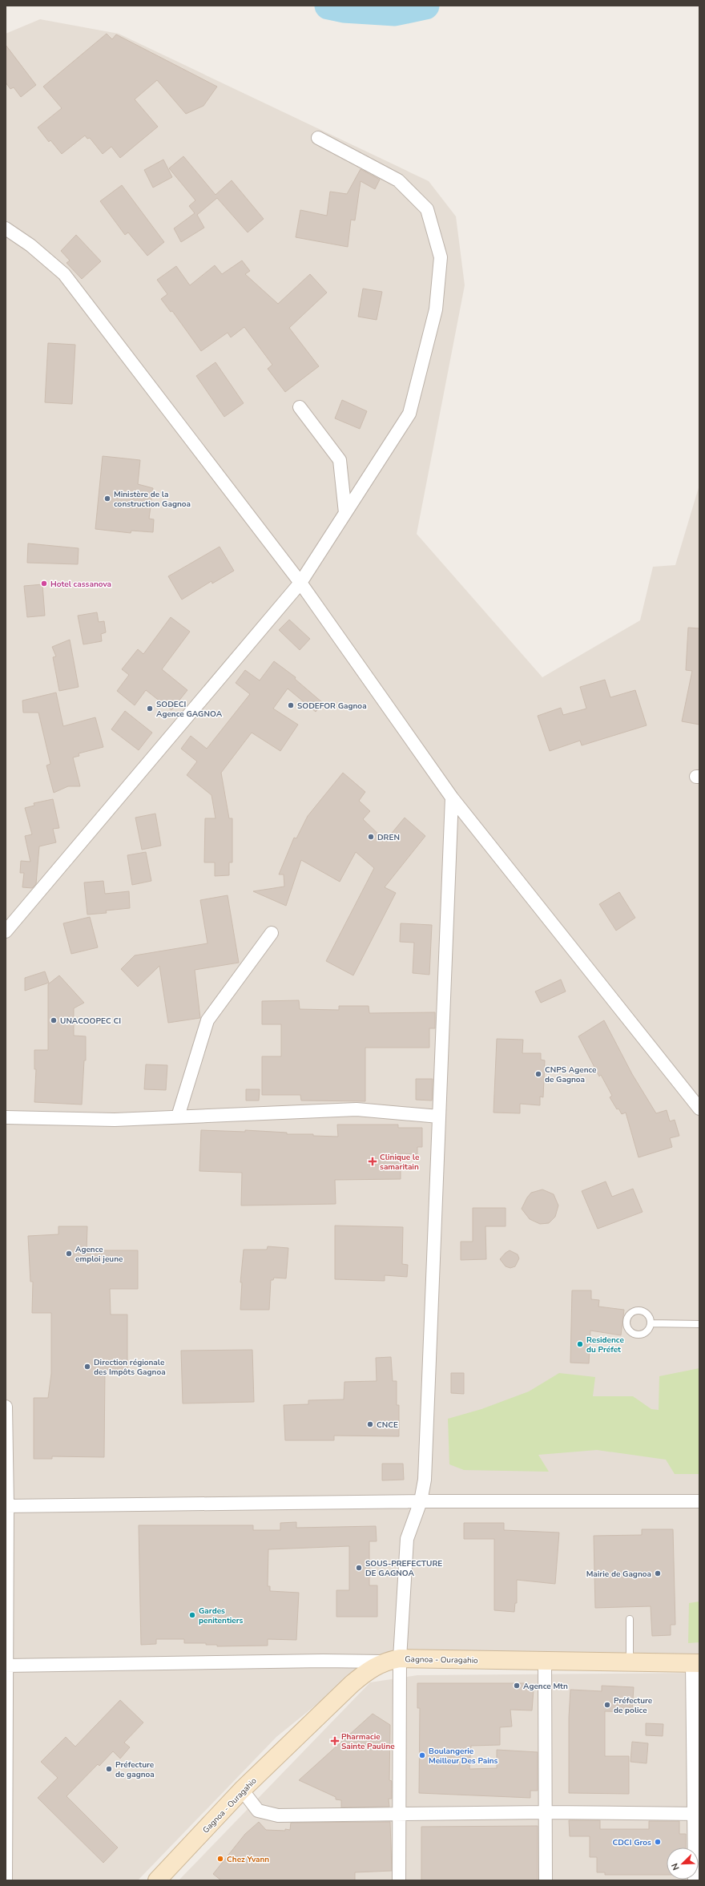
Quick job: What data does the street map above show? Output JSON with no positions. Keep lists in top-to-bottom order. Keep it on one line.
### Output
{"streets":{"main road":["Gagnoa - Ouragahio"]},"places":{"other":["Ministère de la construction Gagnoa","Hotel cassanova","SODEFOR Gagnoa","SODECI Agence GAGNOA","DREN","UNACOOPEC CI","CNPS Agence de Gagnoa","Agence emploi jeune","Residence du Préfet","Direction régionale des Impôts Gagnoa","CNCE","SOUS-PREFECTURE DE GAGNOA","Mairie de Gagnoa","Gardes penitentiers","Agence Mtn","Préfecture de police","Boulangerie Meilleur Des Pains","Préfecture de gagnoa","CDCI Gros","Chez Yvann"],"health":["Clinique le samaritain","Pharmacie Sainte Pauline"]},"north":"bottom left"}
